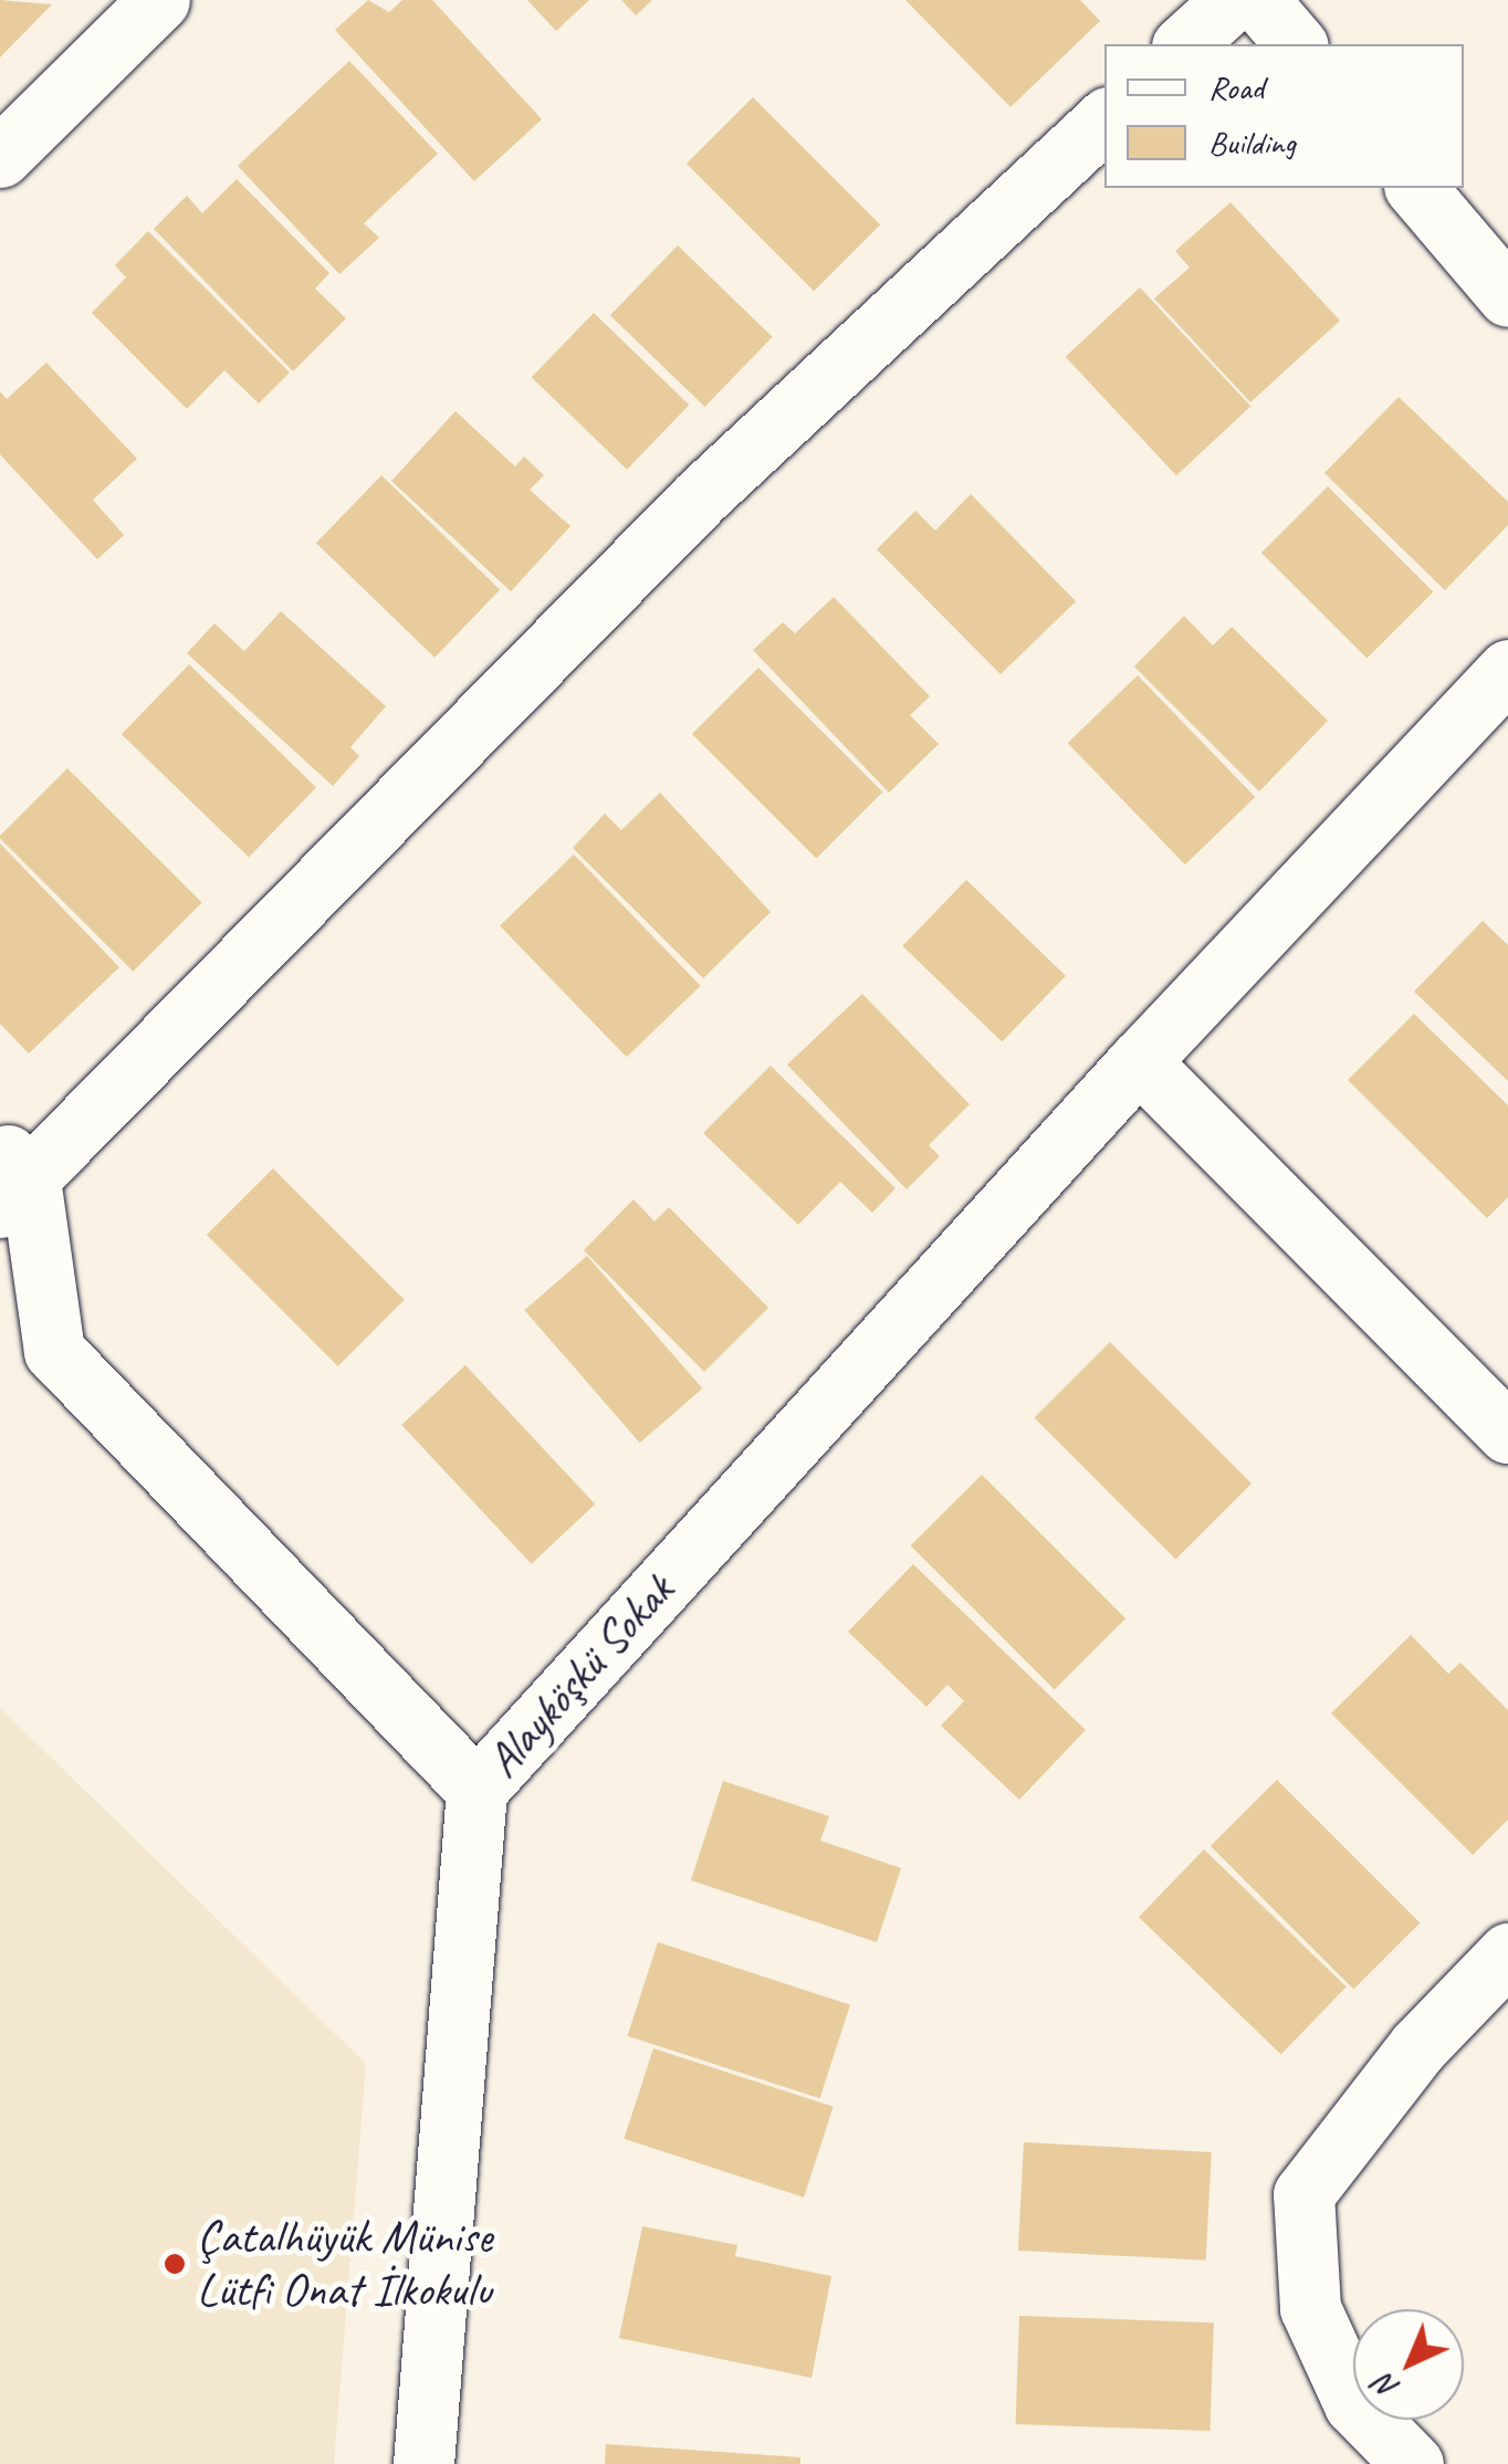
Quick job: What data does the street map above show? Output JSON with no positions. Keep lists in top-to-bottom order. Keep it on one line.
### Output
{"streets":{"street":["Alayköşkü Sokak"]},"places":["Çatalhüyük Münise Lütfi Onat İlkokulu"],"legend":["Road","Building"],"north":"bottom left"}
